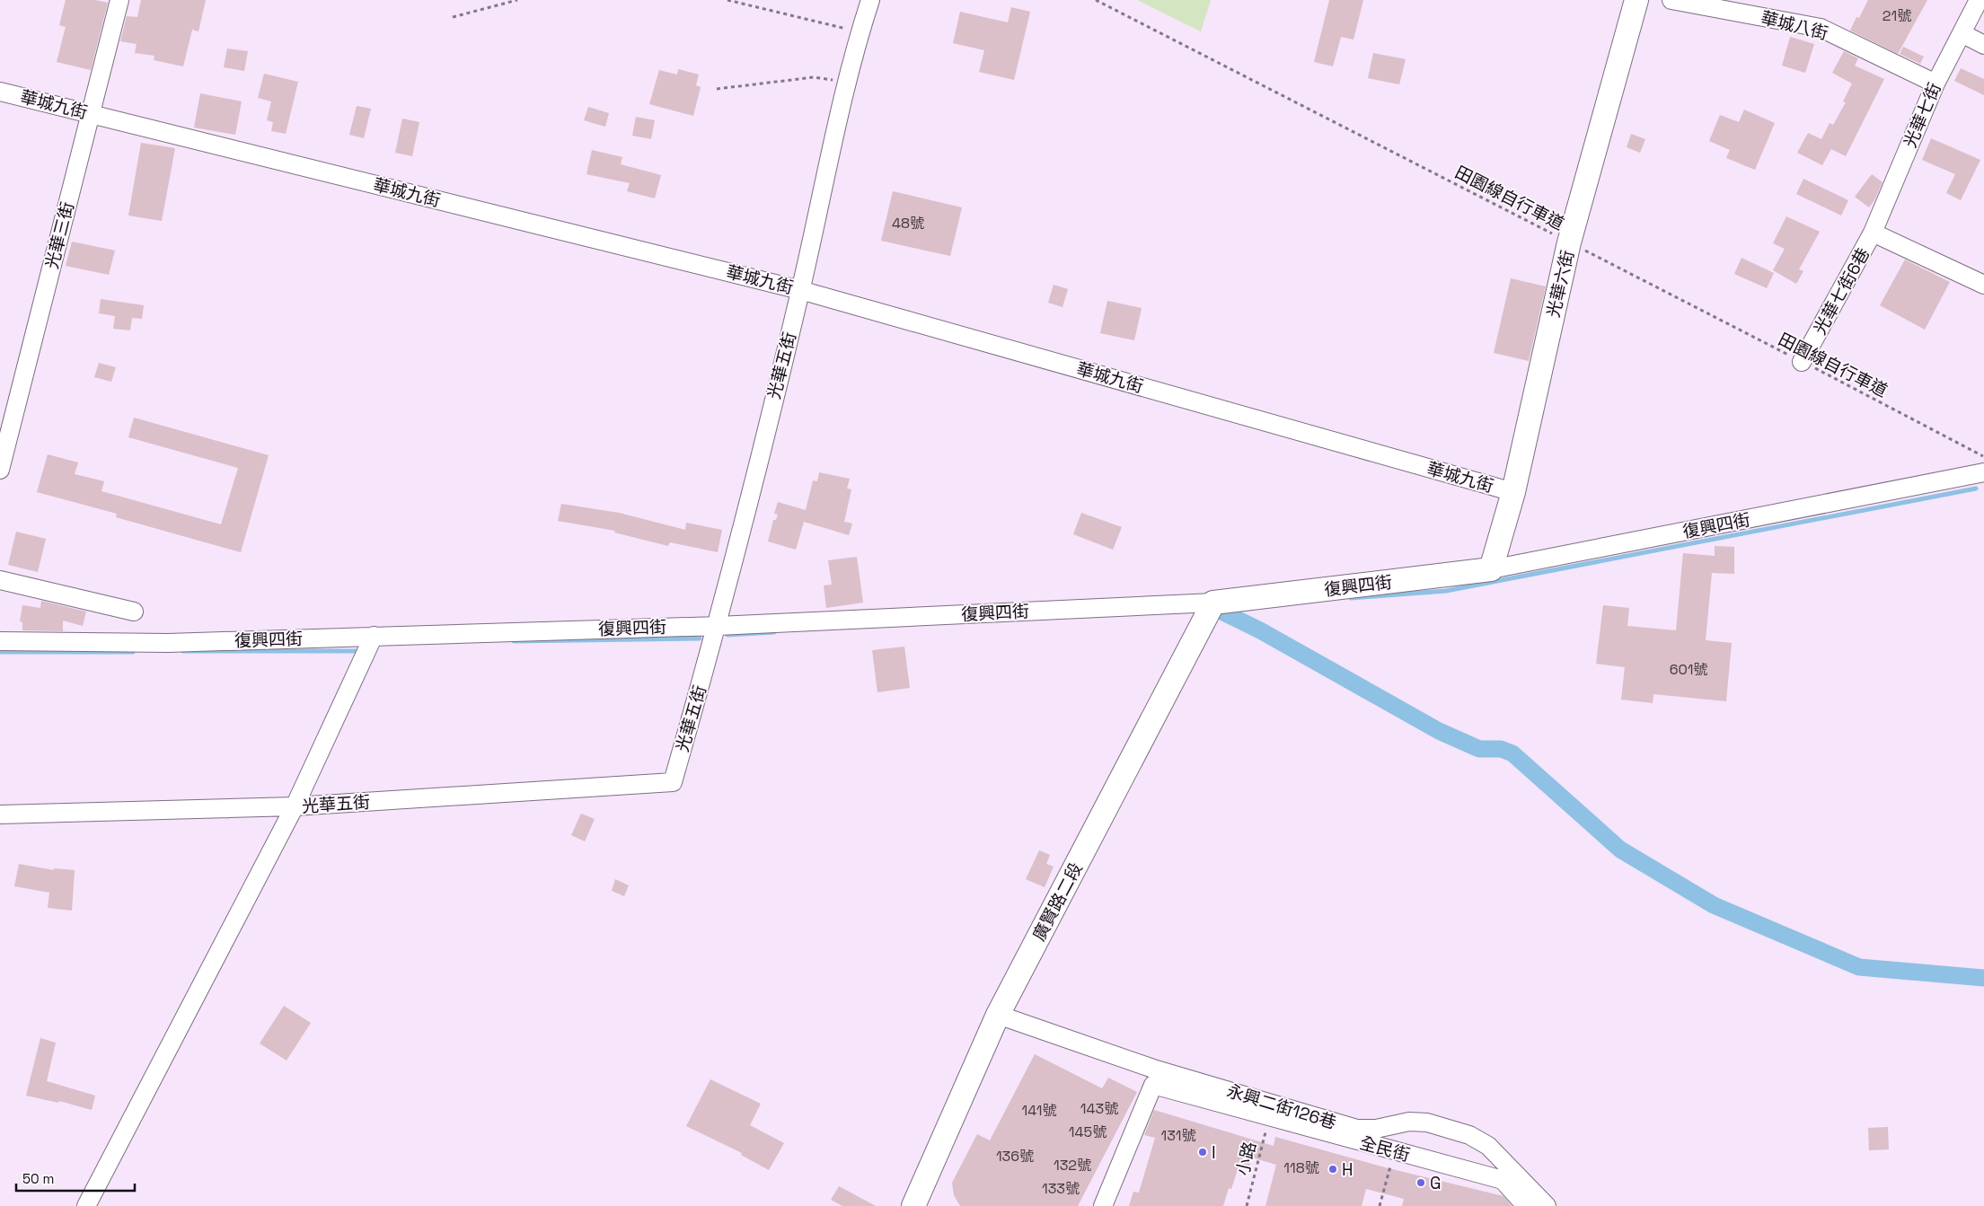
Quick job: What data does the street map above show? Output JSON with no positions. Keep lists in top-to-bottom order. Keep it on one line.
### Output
{"streets":{"street":["華城八街","華城九街","光華七街","光華三街","光華六街","光華七街6巷","光華五街","復興四街","廣賢路二段","永興二街126巷","全民街"],"path":["田園線自行車道","小路"]},"crossings":[["華城八街","光華七街"],["華城九街","光華三街"],["華城九街","光華六街"],["華城九街","光華五街"],["光華七街","光華七街6巷"],["田園線自行車道","光華六街"],["田園線自行車道","光華七街6巷"],["田園線自行車道","復興四街"],["光華六街","復興四街"],["光華五街","復興四街"],["復興四街","廣賢路二段"],["廣賢路二段","永興二街126巷"],["全民街","小路"]],"places":["I","H","G"],"house_numbers":["21號","48號","601號","143號","141號","145號","131號","136號","132號","118號","133號"],"scale_bar":"50 m"}
